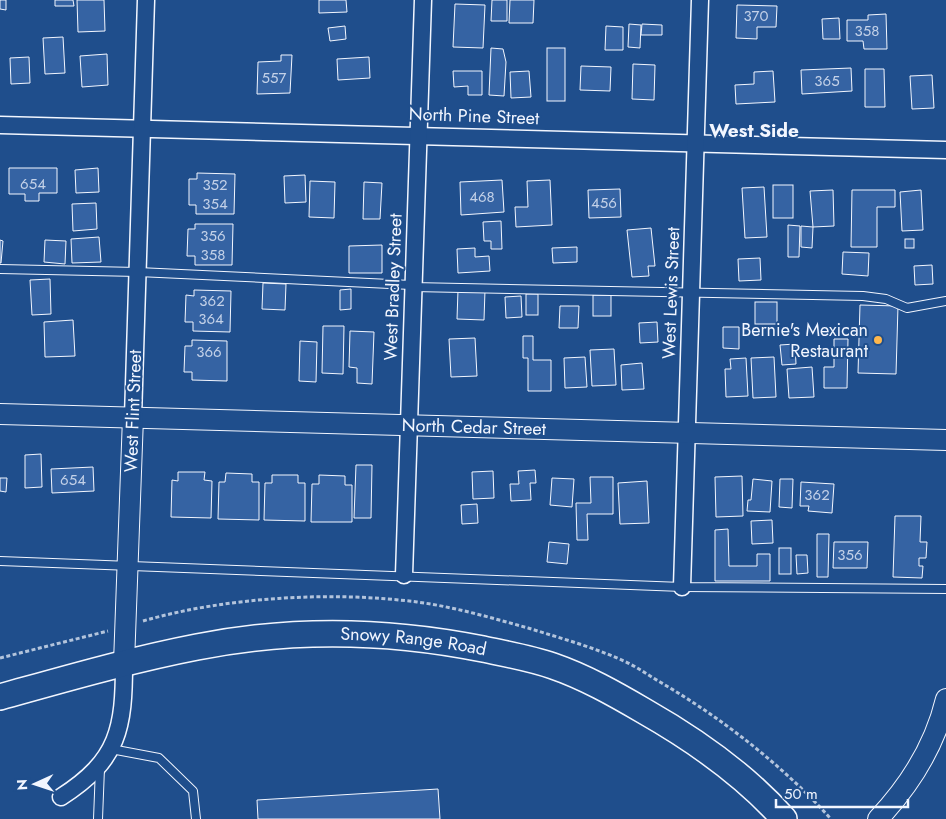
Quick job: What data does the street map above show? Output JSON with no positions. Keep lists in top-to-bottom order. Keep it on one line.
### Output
{"streets":{"main road":["Snowy Range Road"],"street":["North Pine Street","West Bradley Street","West Lewis Street","West Flint Street","North Cedar Street"]},"crossings":[["North Pine Street","West Bradley Street"],["North Pine Street","West Lewis Street"],["North Pine Street","West Flint Street"],["West Bradley Street","North Cedar Street"],["West Lewis Street","North Cedar Street"],["West Flint Street","North Cedar Street"],["West Flint Street","Snowy Range Road"]],"districts":["West Side"],"places":["Bernie's Mexican Restaurant"],"house_numbers":["370","358","557","365","654","352","468","456","354","356","358","362","364","366","654","362","356"],"scale_bar":"50 m","north":"left"}
